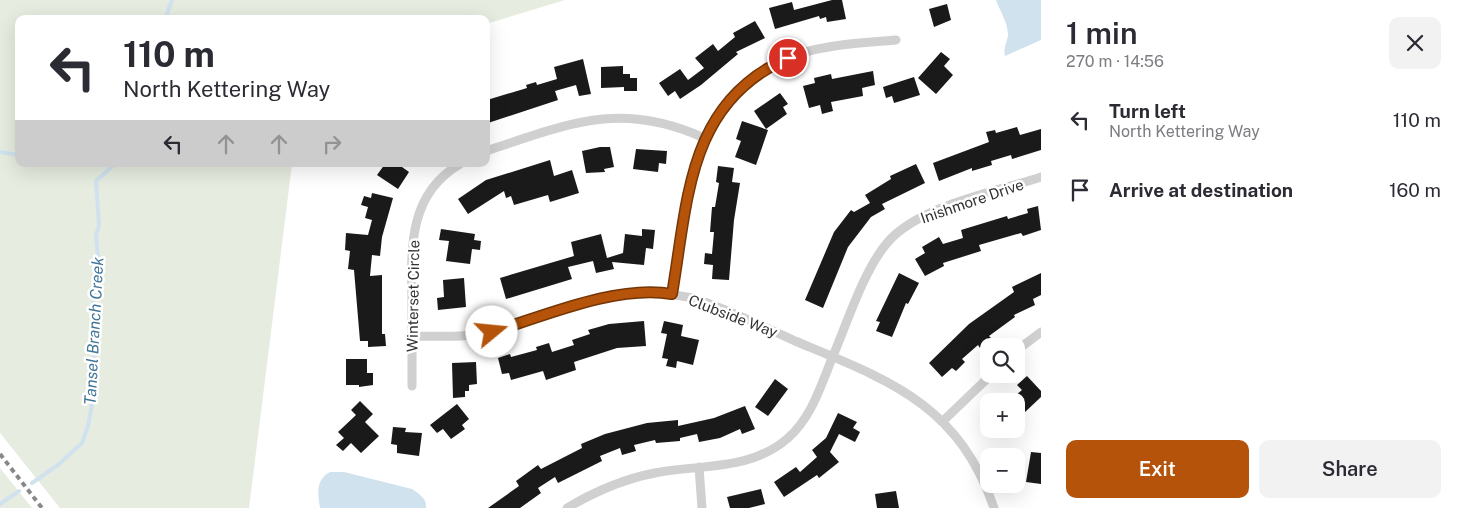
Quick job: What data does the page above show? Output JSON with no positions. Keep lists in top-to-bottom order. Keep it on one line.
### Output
{"streets":{"street":["Inishmore Drive","Winterset Circle","Clubside Way"]},"crossings":[["Inishmore Drive","Clubside Way"],["Winterset Circle","Clubside Way"]],"water":["Tansel Branch Creek"],"page":{"heading":["1 min","270 m · 14:56"],"turn":["110 m","North Kettering Way"],"list":[{"name":"Turn left","note":"North Kettering Way","value":"110 m"},{"name":"Arrive at destination","value":"160 m"}],"map_buttons":["+","−"],"buttons":["Exit","Share"]}}
